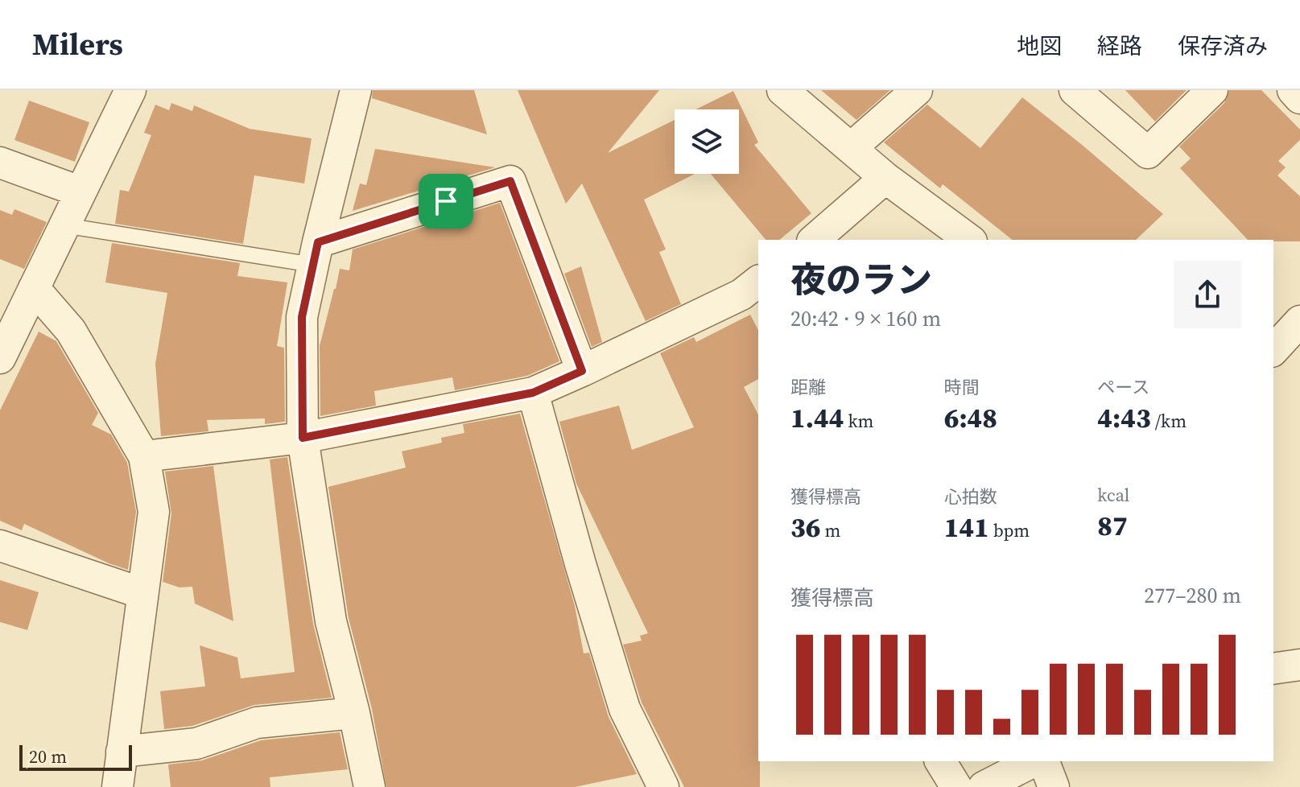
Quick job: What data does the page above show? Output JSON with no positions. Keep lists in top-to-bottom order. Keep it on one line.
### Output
{"scale_bar":"20 m","page":{"header":"Milers","nav":["地図","経路","保存済み"],"heading":["夜のラン","20:42 · 9 × 160 m"],"stats":[["距離","1.44 km"],["時間","6:48"],["ペース","4:43 /km"],["獲得標高","36 m"],["心拍数","141 bpm"],["kcal","87"]],"chart":["獲得標高","277–280 m"],"scale":"20 m"}}
